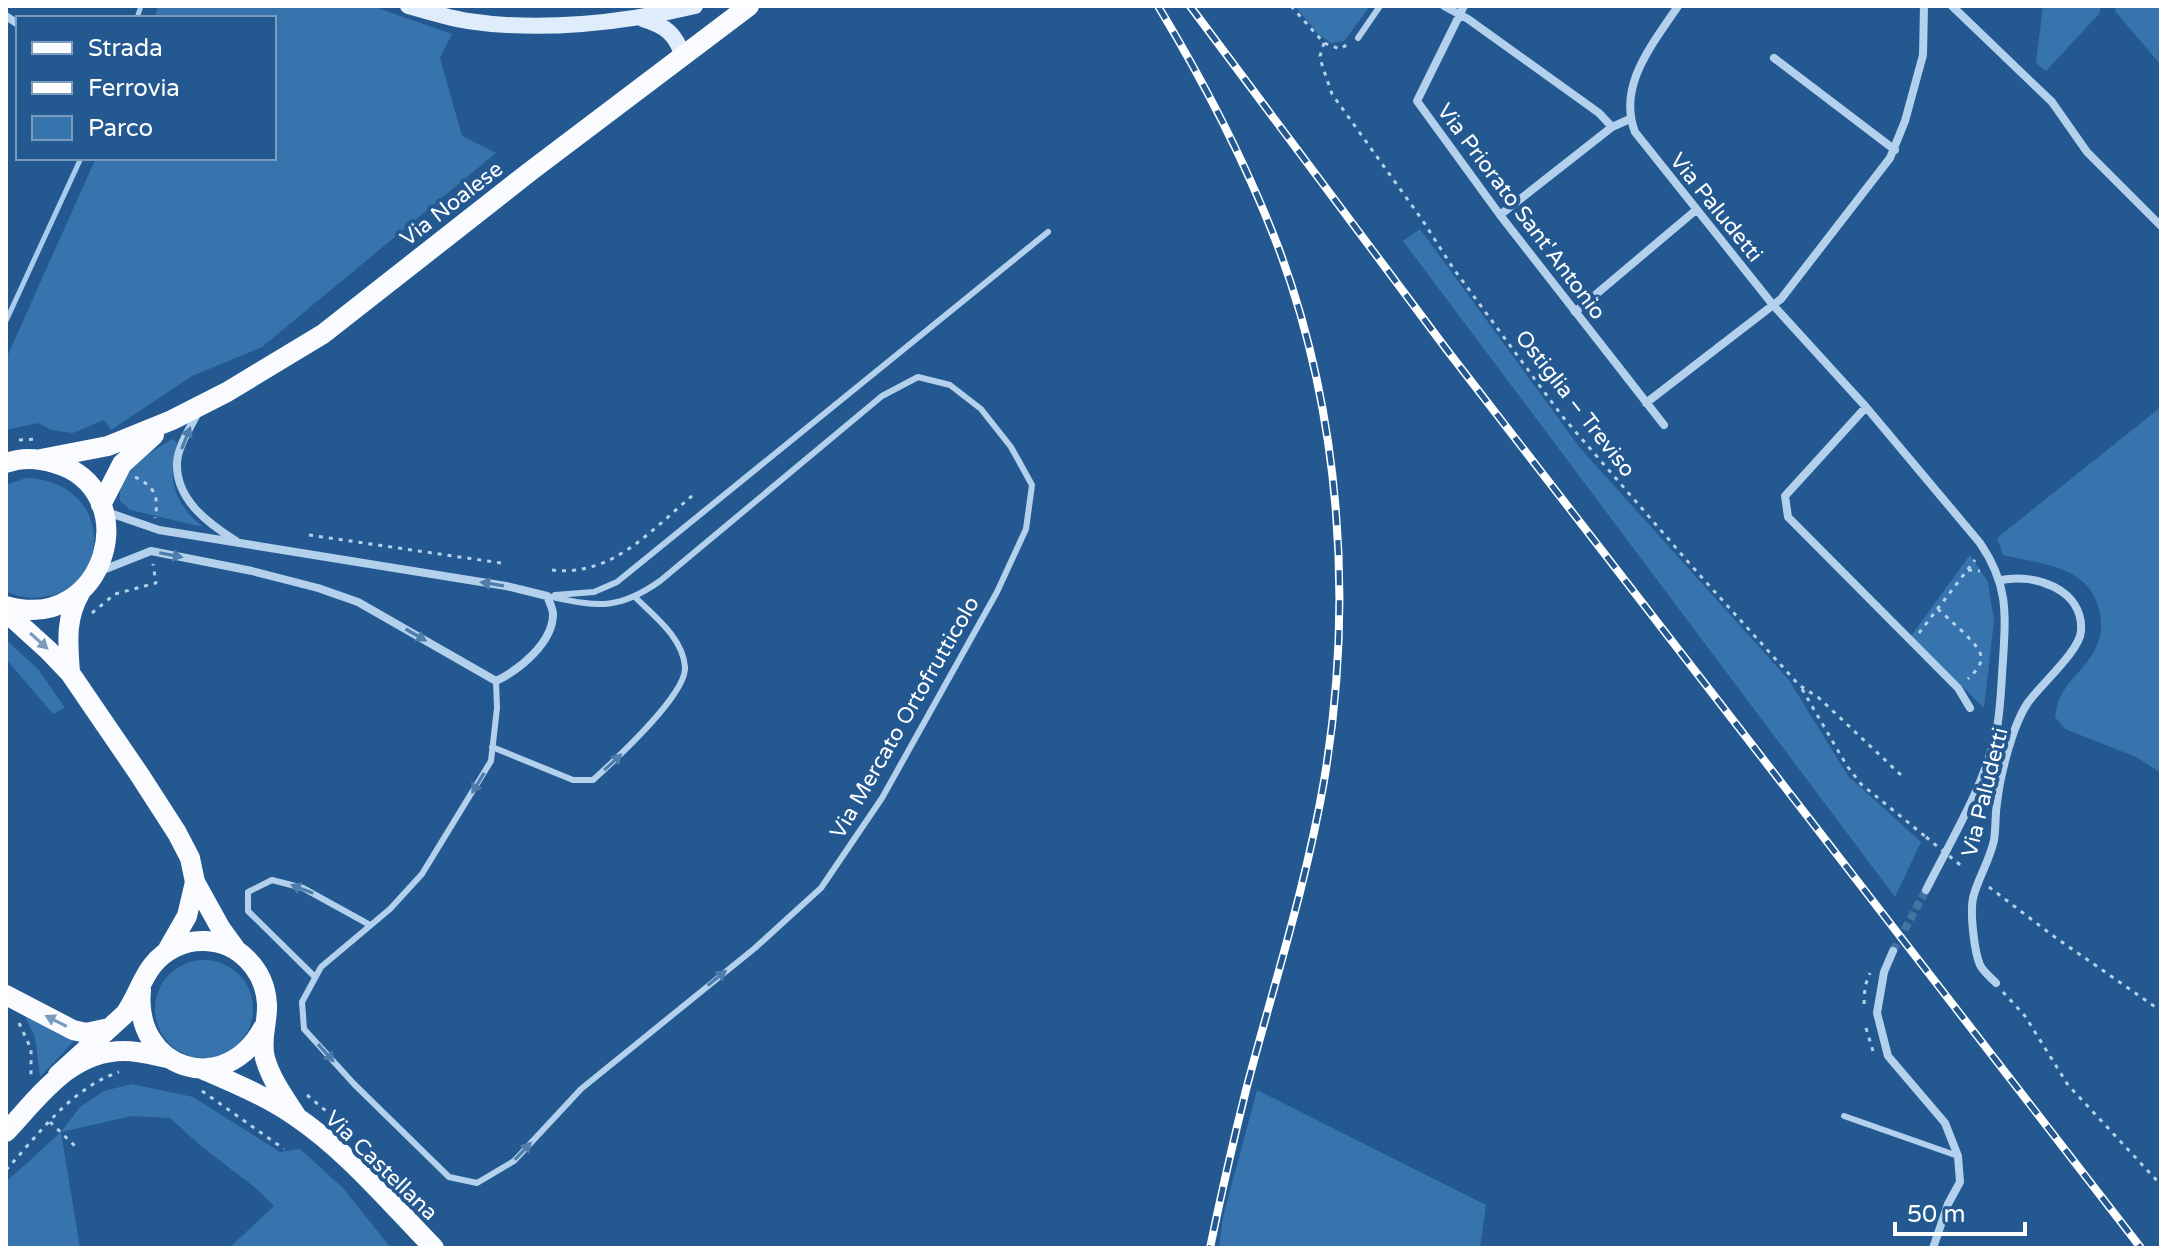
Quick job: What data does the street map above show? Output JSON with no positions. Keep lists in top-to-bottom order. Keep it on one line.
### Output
{"streets":{"main road":["Via Noalese","Via Castellana"],"street":["Via Paludetti","Via Priorato Sant'Antonio","Via Mercato Ortofrutticolo"],"path":["Ostiglia – Treviso"]},"crossings":[["Via Noalese","Via Mercato Ortofrutticolo"]],"legend":["Strada","Ferrovia","Parco"],"scale_bar":"50 m"}
